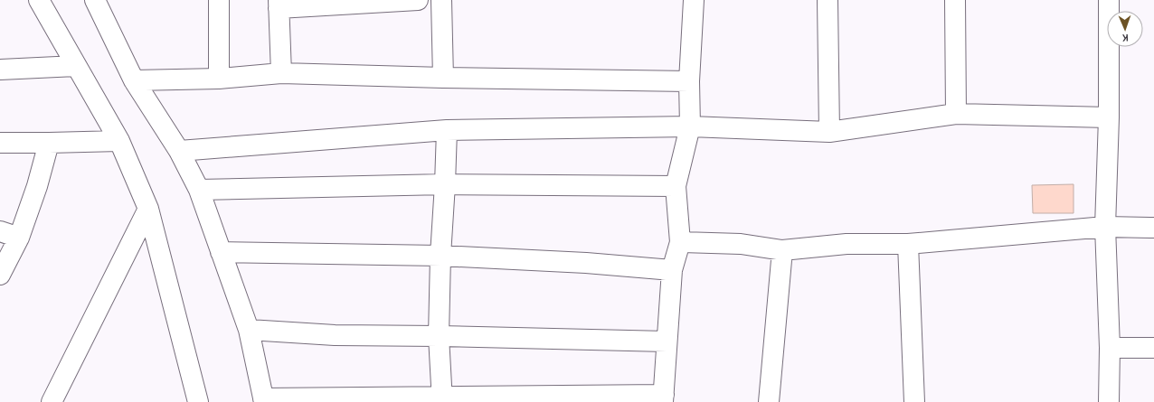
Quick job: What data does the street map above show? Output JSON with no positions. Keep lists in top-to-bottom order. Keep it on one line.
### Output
{"north":"bottom"}
